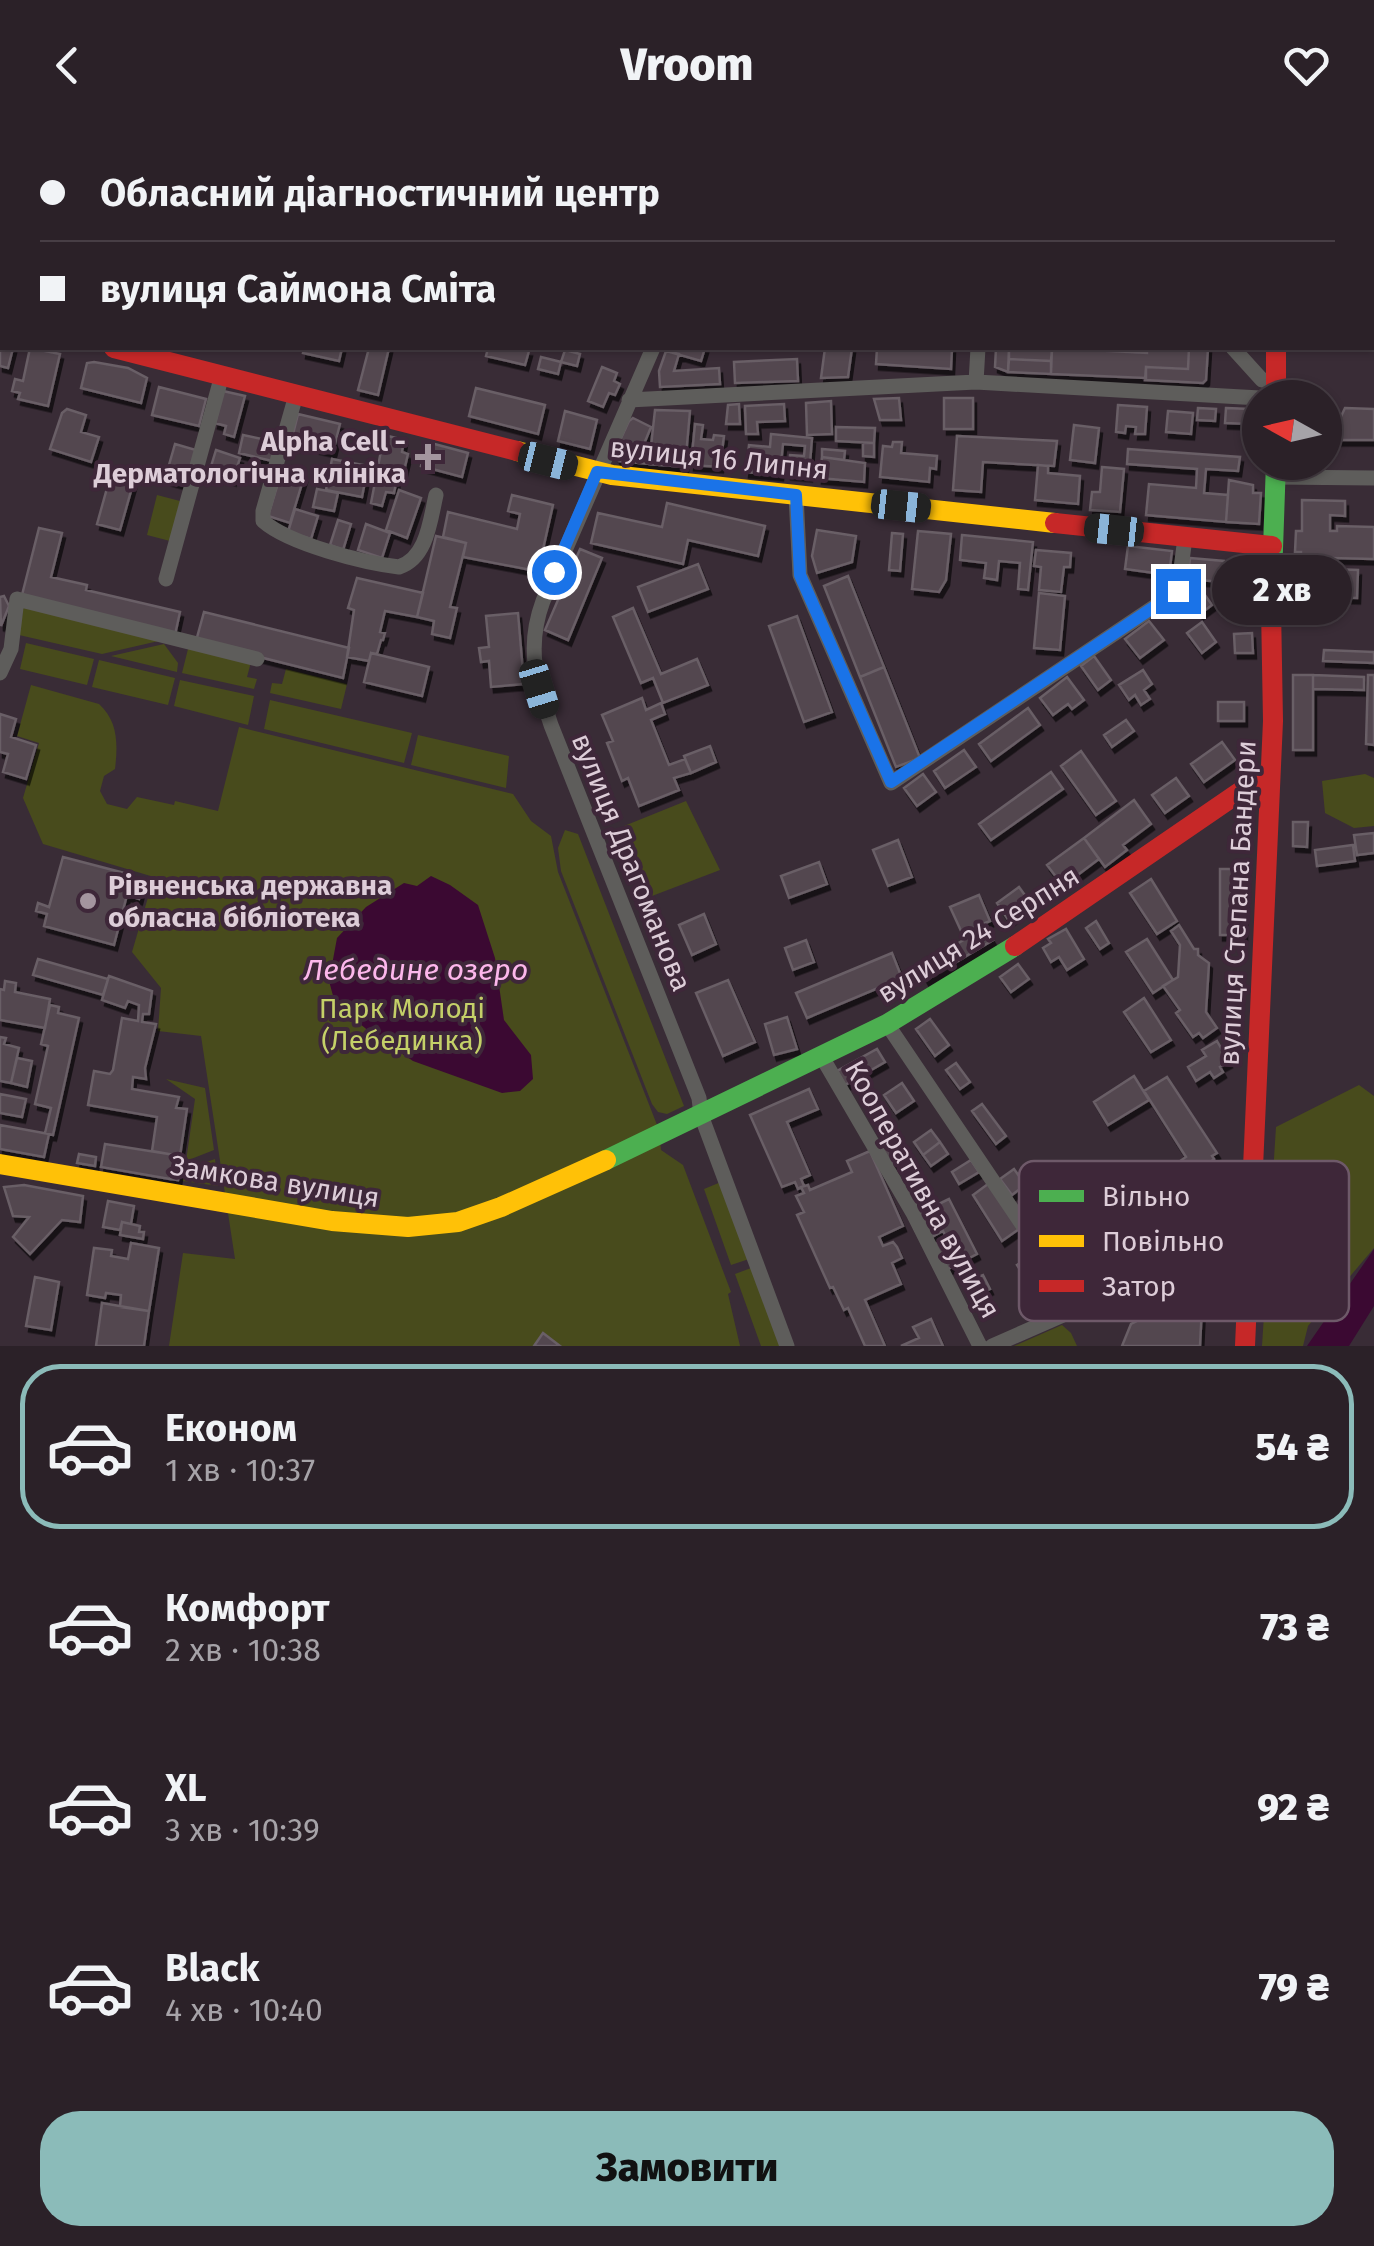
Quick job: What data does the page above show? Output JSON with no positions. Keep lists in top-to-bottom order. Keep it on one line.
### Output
{"streets":{"street":["вулиця 16 Липня","вулиця Драгоманова","вулиця Степана Бандери","вулиця 24 Серпня","Замкова вулиця","Кооперативна вулиця"]},"crossings":[["вулиця 16 Липня","вулиця Драгоманова"],["вулиця 16 Липня","вулиця Степана Бандери"],["вулиця Драгоманова","вулиця 24 Серпня"],["вулиця Драгоманова","Замкова вулиця"],["вулиця Степана Бандери","вулиця 24 Серпня"],["вулиця 24 Серпня","Замкова вулиця"],["вулиця 24 Серпня","Кооперативна вулиця"]],"water":["Лебедине озеро"],"parks":["Парк Молоді (Лебединка)"],"places":{"health":["Alpha Cell - Дерматологічна клініка"],"other":["Рівненська державна обласна бібліотека"]},"legend":["Вільно","Повільно","Затор"],"north":"left","page":{"header":"Vroom","banner":["Обласний діагностичний центр","вулиця Саймона Сміта"],"bubble":"2 хв","list":[{"name":"Економ","note":"1 хв · 10:37","value":"54 ₴"},{"name":"Комфорт","note":"2 хв · 10:38","value":"73 ₴"},{"name":"XL","note":"3 хв · 10:39","value":"92 ₴"},{"name":"Black","note":"4 хв · 10:40","value":"79 ₴"}],"buttons":"Замовити"}}
